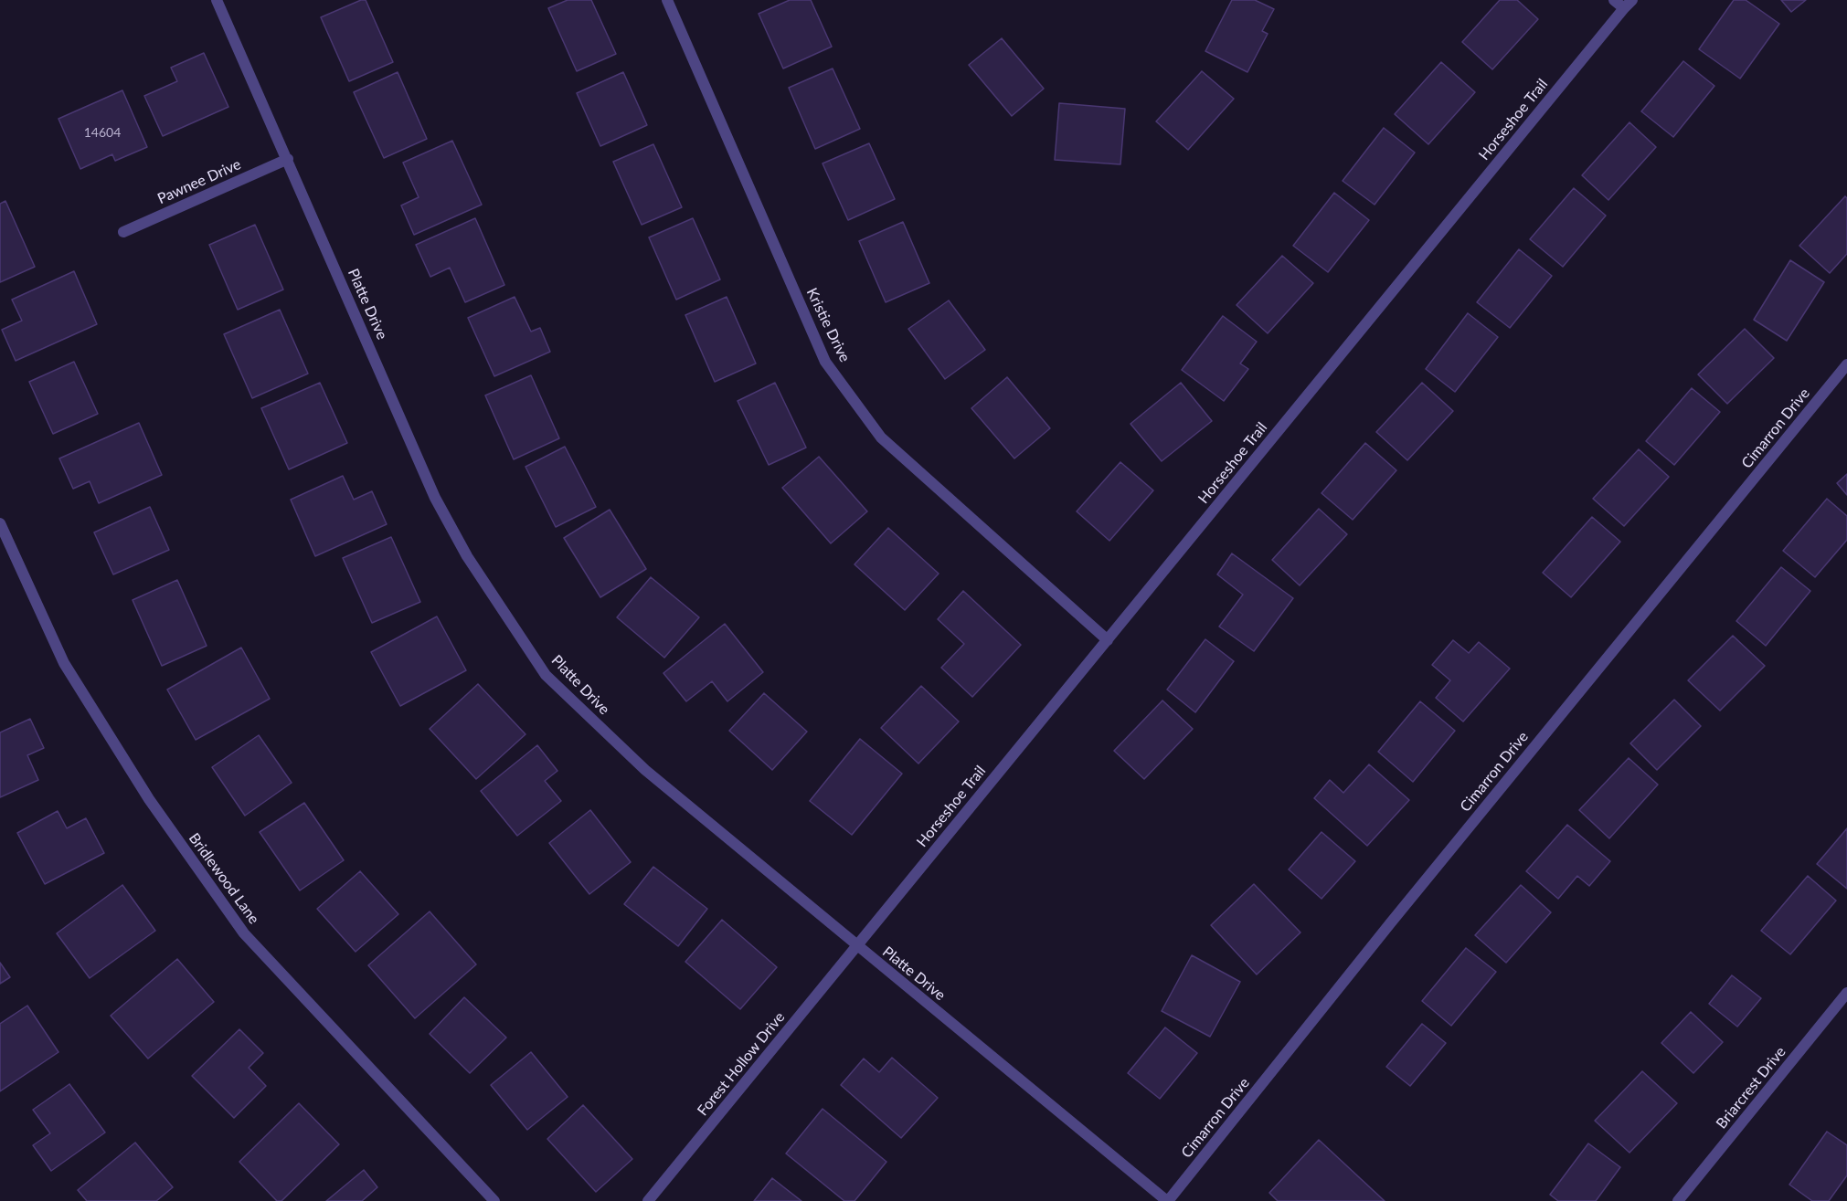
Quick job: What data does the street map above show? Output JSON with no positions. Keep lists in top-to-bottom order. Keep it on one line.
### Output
{"streets":{"street":["Horseshoe Trail","Pawnee Drive","Platte Drive","Kristie Drive","Cimarron Drive","Bridlewood Lane","Forest Hollow Drive","Briarcrest Drive"]},"crossings":[["Horseshoe Trail","Platte Drive"],["Horseshoe Trail","Kristie Drive"],["Horseshoe Trail","Forest Hollow Drive"],["Pawnee Drive","Platte Drive"],["Platte Drive","Cimarron Drive"],["Platte Drive","Forest Hollow Drive"]],"house_numbers":["14604"]}
